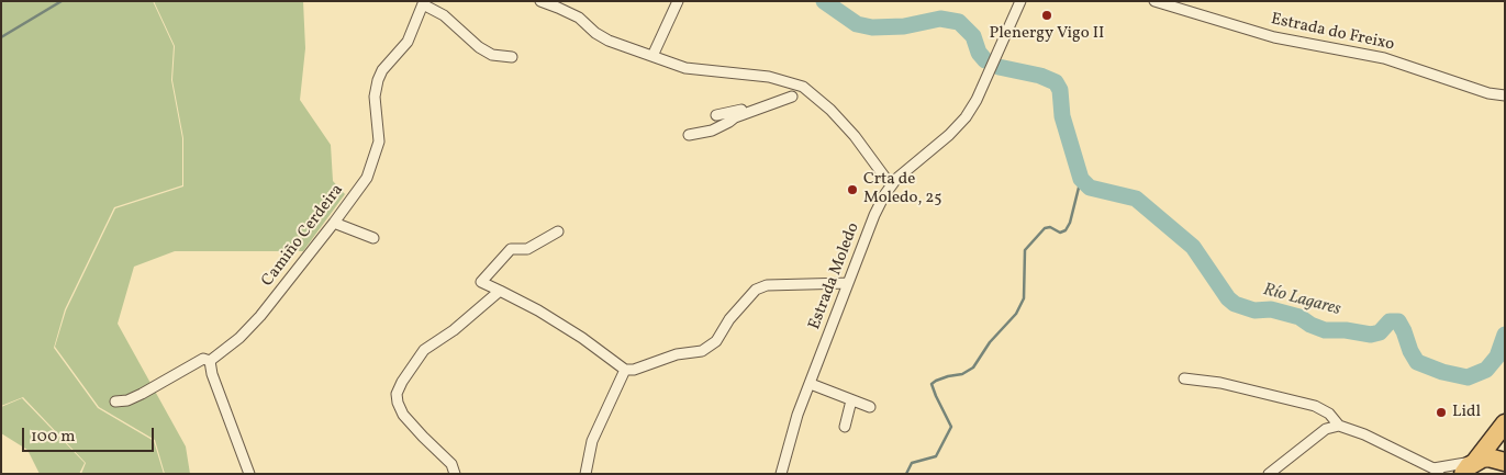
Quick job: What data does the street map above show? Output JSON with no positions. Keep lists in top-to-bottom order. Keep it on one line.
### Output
{"streets":{"street":["Estrada do Freixo","Camiño Cerdeira","Estrada Moledo"]},"water":["Río Lagares"],"places":["Plenergy Vigo II","Crta de Moledo, 25","Lidl"],"scale_bar":"100 m"}
